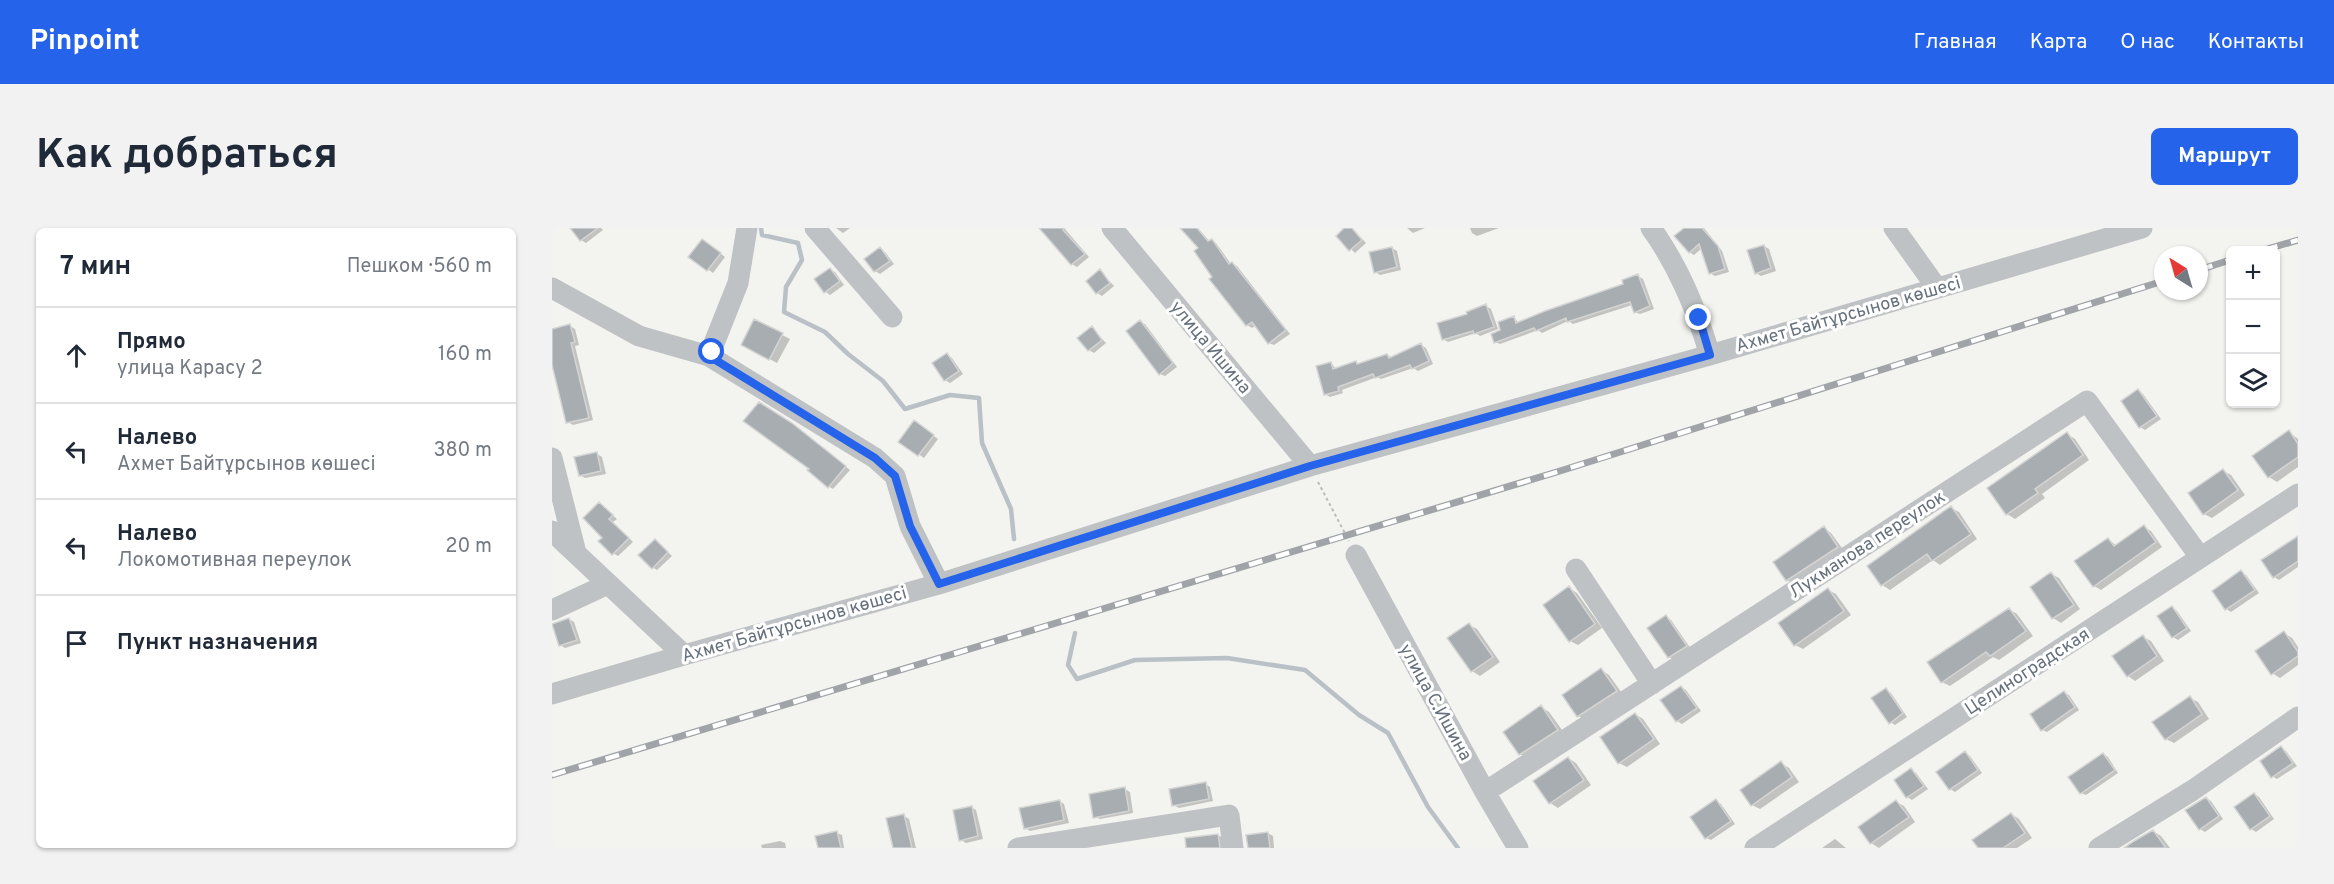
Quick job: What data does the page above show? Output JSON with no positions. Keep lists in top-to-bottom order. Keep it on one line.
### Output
{"streets":{"street":["Ахмет Байтұрсынов көшесі","улица Ишина","Лукманова переулок","Целиноградская","улица С.Ишина"]},"crossings":[["Ахмет Байтұрсынов көшесі","улица Ишина"],["Лукманова переулок","Целиноградская"],["Лукманова переулок","улица С.Ишина"]],"north":"top left","page":{"header":"Pinpoint","nav":["Главная","Карта","О нас","Контакты"],"buttons":"Маршрут","title":"Как добраться","heading":["7 мин","Пешком · 560 m"],"map_buttons":["+","−"],"list":[["Прямо","улица Карасу 2","160 m"],["Налево","Ахмет Байтұрсынов көшесі","380 m"],["Налево","Локомотивная переулок","20 m"],"Пункт назначения"]}}
